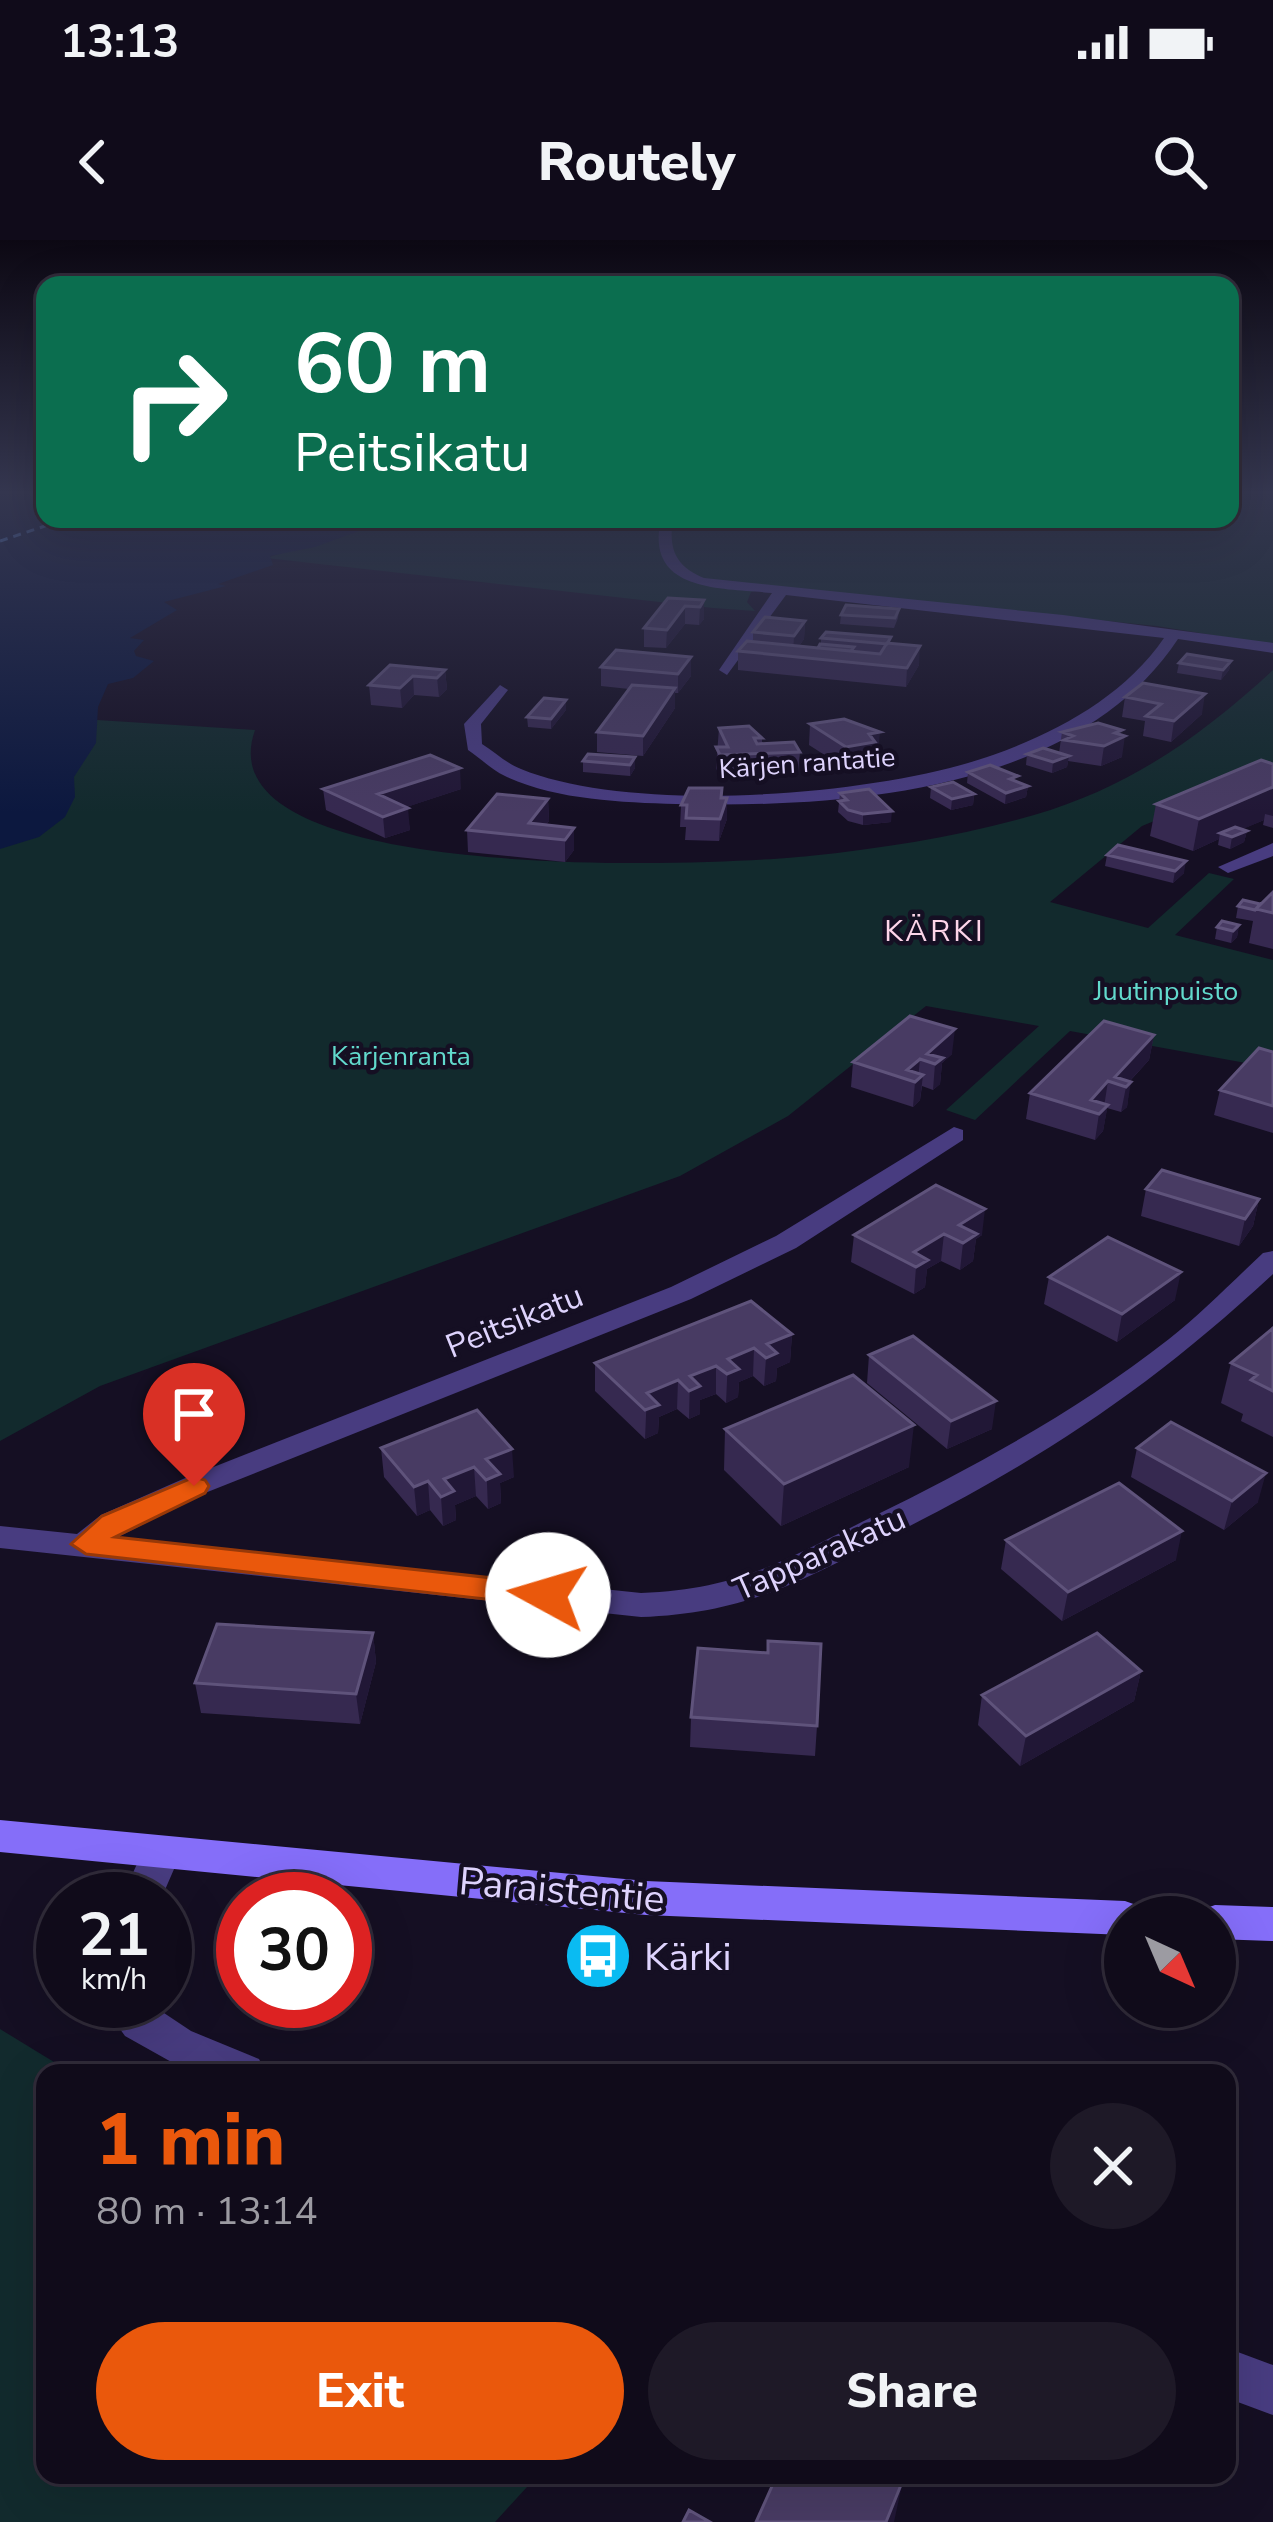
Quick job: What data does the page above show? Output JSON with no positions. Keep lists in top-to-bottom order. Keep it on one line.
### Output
{"streets":{"main road":["Paraistentie"],"street":["Kärjen rantatie","Peitsikatu","Tapparakatu"]},"crossings":[["Peitsikatu","Tapparakatu"]],"districts":["KÄRKI"],"parks":["Juutinpuisto","Kärjenranta"],"places":{"bus stop":["Kärki"]},"north":"bottom right","page":{"status":"13:13","header":"Routely","turn":["60 m","Peitsikatu"],"speed":"21 km/h","limit":"30","heading":["1 min","80 m · 13:14"],"buttons":["Exit","Share"]}}
